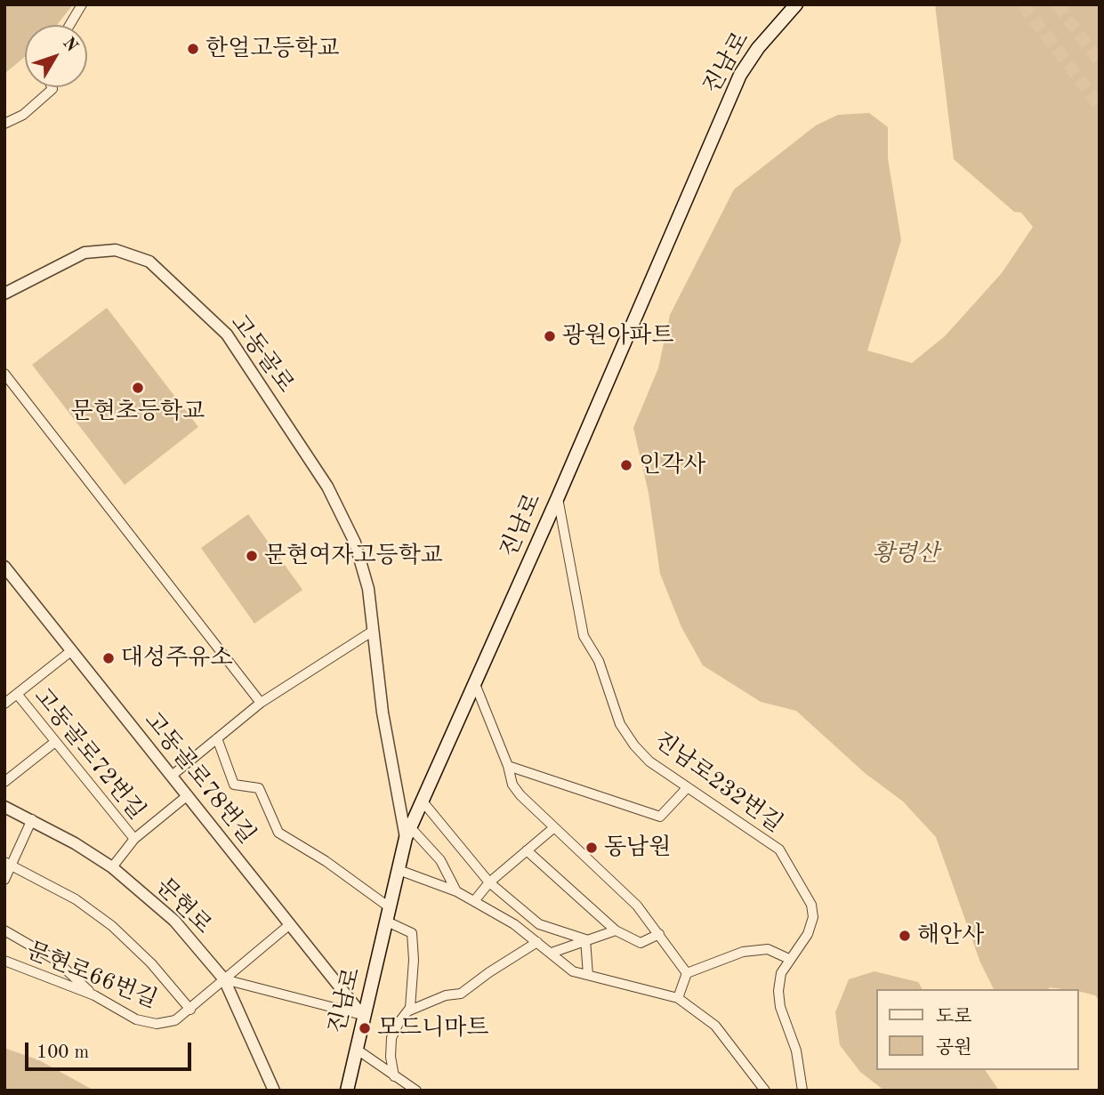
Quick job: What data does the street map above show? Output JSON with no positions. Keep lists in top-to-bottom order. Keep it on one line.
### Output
{"streets":{"main road":["진남로"],"street":["고동골로","고동골로72번길","고동골로78번길","진남로232번길","문현로","문현로66번길"]},"crossings":[["진남로","고동골로"],["진남로","고동골로78번길"],["진남로","진남로232번길"],["고동골로72번길","문현로"],["고동골로78번길","문현로66번길"],["문현로","문현로66번길"]],"parks":["황령산"],"places":["한얼고등학교","광원아파트","문현초등학교","인각사","문현여자고등학교","대성주유소","동남원","해안사","모드니마트"],"legend":["도로","공원"],"scale_bar":"100 m","north":"top right"}
